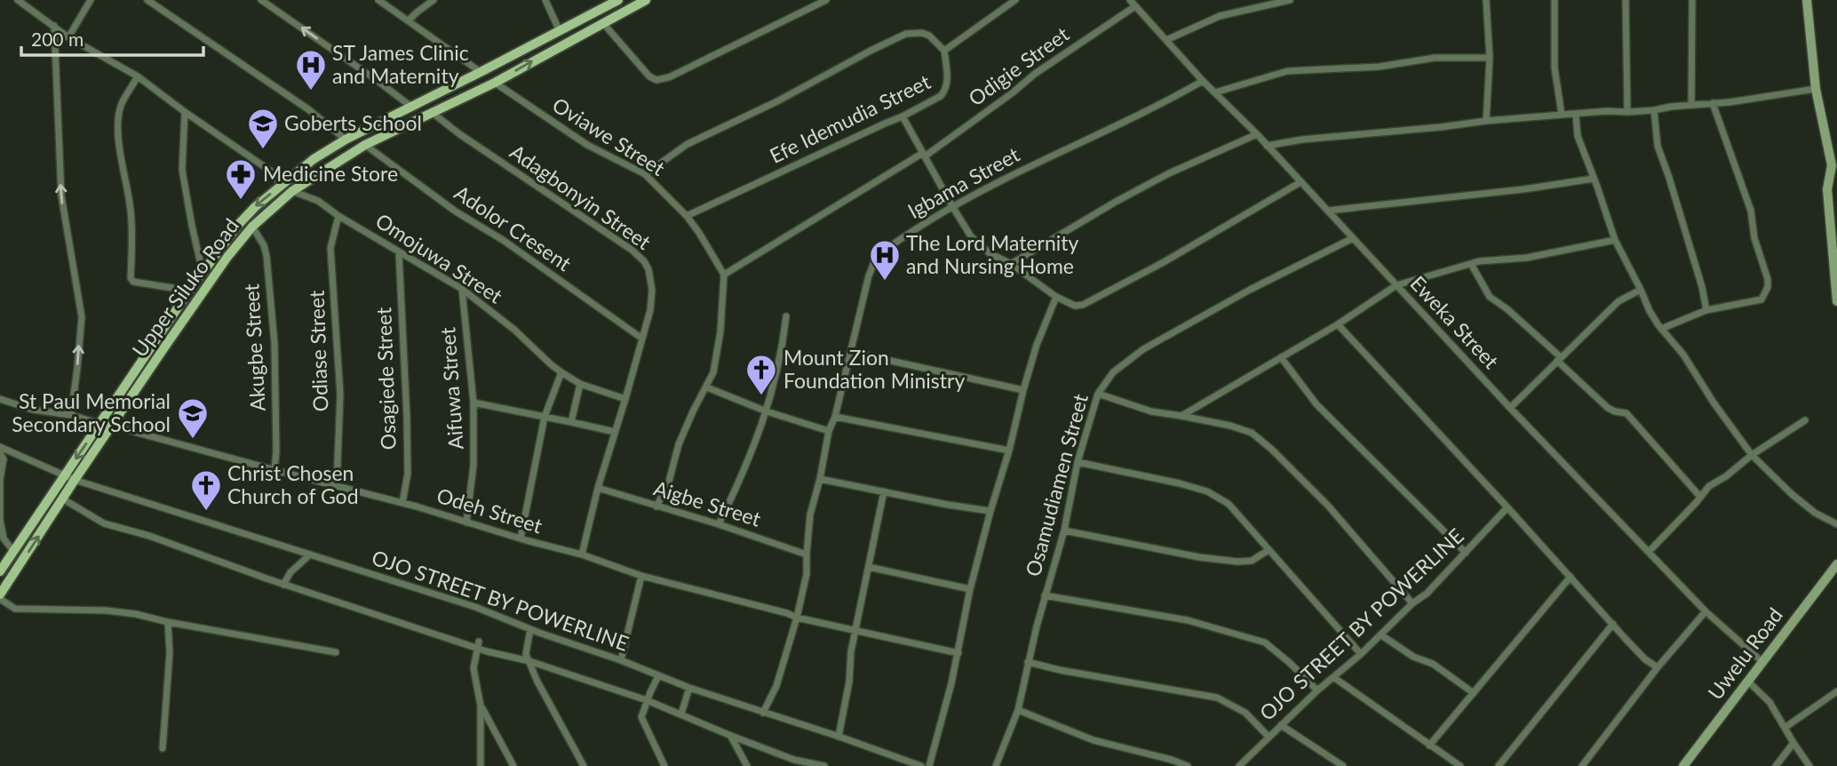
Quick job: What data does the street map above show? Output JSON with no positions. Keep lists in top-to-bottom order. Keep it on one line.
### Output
{"streets":{"main road":["Upper Siluko Road"],"street":["Odigie Street","Efe Idemudia Street","Oviawe Street","Igbama Street","Adagbonyin Street","Adolor Cresent","Omojuwa Street","Eweka Street","Akugbe Street","Odiase Street","Osagiede Street","Aifuwa Street","Osamudiamen Street","Aigbe Street","Odeh Street","OJO STREET BY POWERLINE","Uwelu Road"]},"crossings":[["Odigie Street","Oviawe Street"],["Odigie Street","Eweka Street"],["Efe Idemudia Street","Oviawe Street"],["Oviawe Street","Upper Siluko Road"],["Igbama Street","Eweka Street"],["Igbama Street","Aigbe Street"],["Igbama Street","Odeh Street"],["Igbama Street","OJO STREET BY POWERLINE"],["Adagbonyin Street","Adolor Cresent"],["Adagbonyin Street","Omojuwa Street"],["Adagbonyin Street","Upper Siluko Road"],["Adagbonyin Street","Aigbe Street"],["Adagbonyin Street","Odeh Street"],["Adolor Cresent","Upper Siluko Road"],["Omojuwa Street","Upper Siluko Road"],["Omojuwa Street","Odiase Street"],["Omojuwa Street","Osagiede Street"],["Omojuwa Street","Aifuwa Street"],["Upper Siluko Road","Akugbe Street"],["Upper Siluko Road","Odeh Street"],["Upper Siluko Road","OJO STREET BY POWERLINE"],["Eweka Street","Osamudiamen Street"],["Eweka Street","Uwelu Road"],["Akugbe Street","Odeh Street"],["Odiase Street","Odeh Street"],["Osagiede Street","Odeh Street"],["Aifuwa Street","Odeh Street"]],"places":{"hospital":["ST James Clinic and Maternity","The Lord Maternity and Nursing Home"],"school or university":["Goberts School","St Paul Memorial Secondary School"],"pharmacy":["Medicine Store"],"church":["Mount Zion Foundation Ministry","Christ Chosen Church of God"]},"scale_bar":"200 m"}
